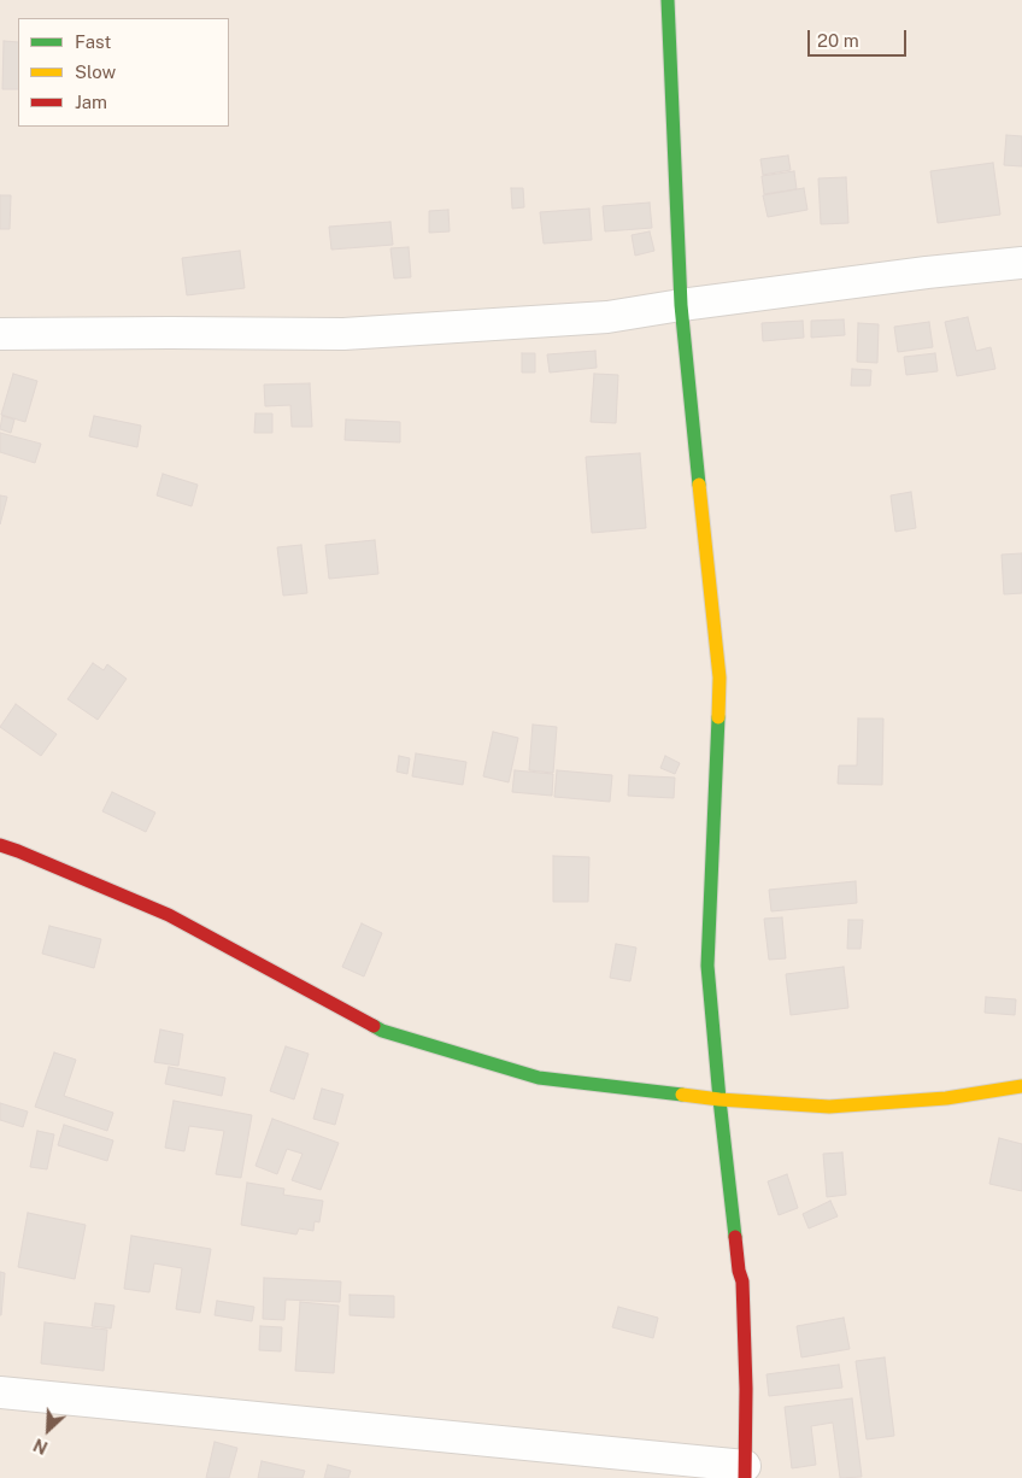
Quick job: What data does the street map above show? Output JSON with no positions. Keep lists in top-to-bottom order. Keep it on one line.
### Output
{"legend":["Fast","Slow","Jam"],"scale_bar":"20 m","north":"bottom left"}
